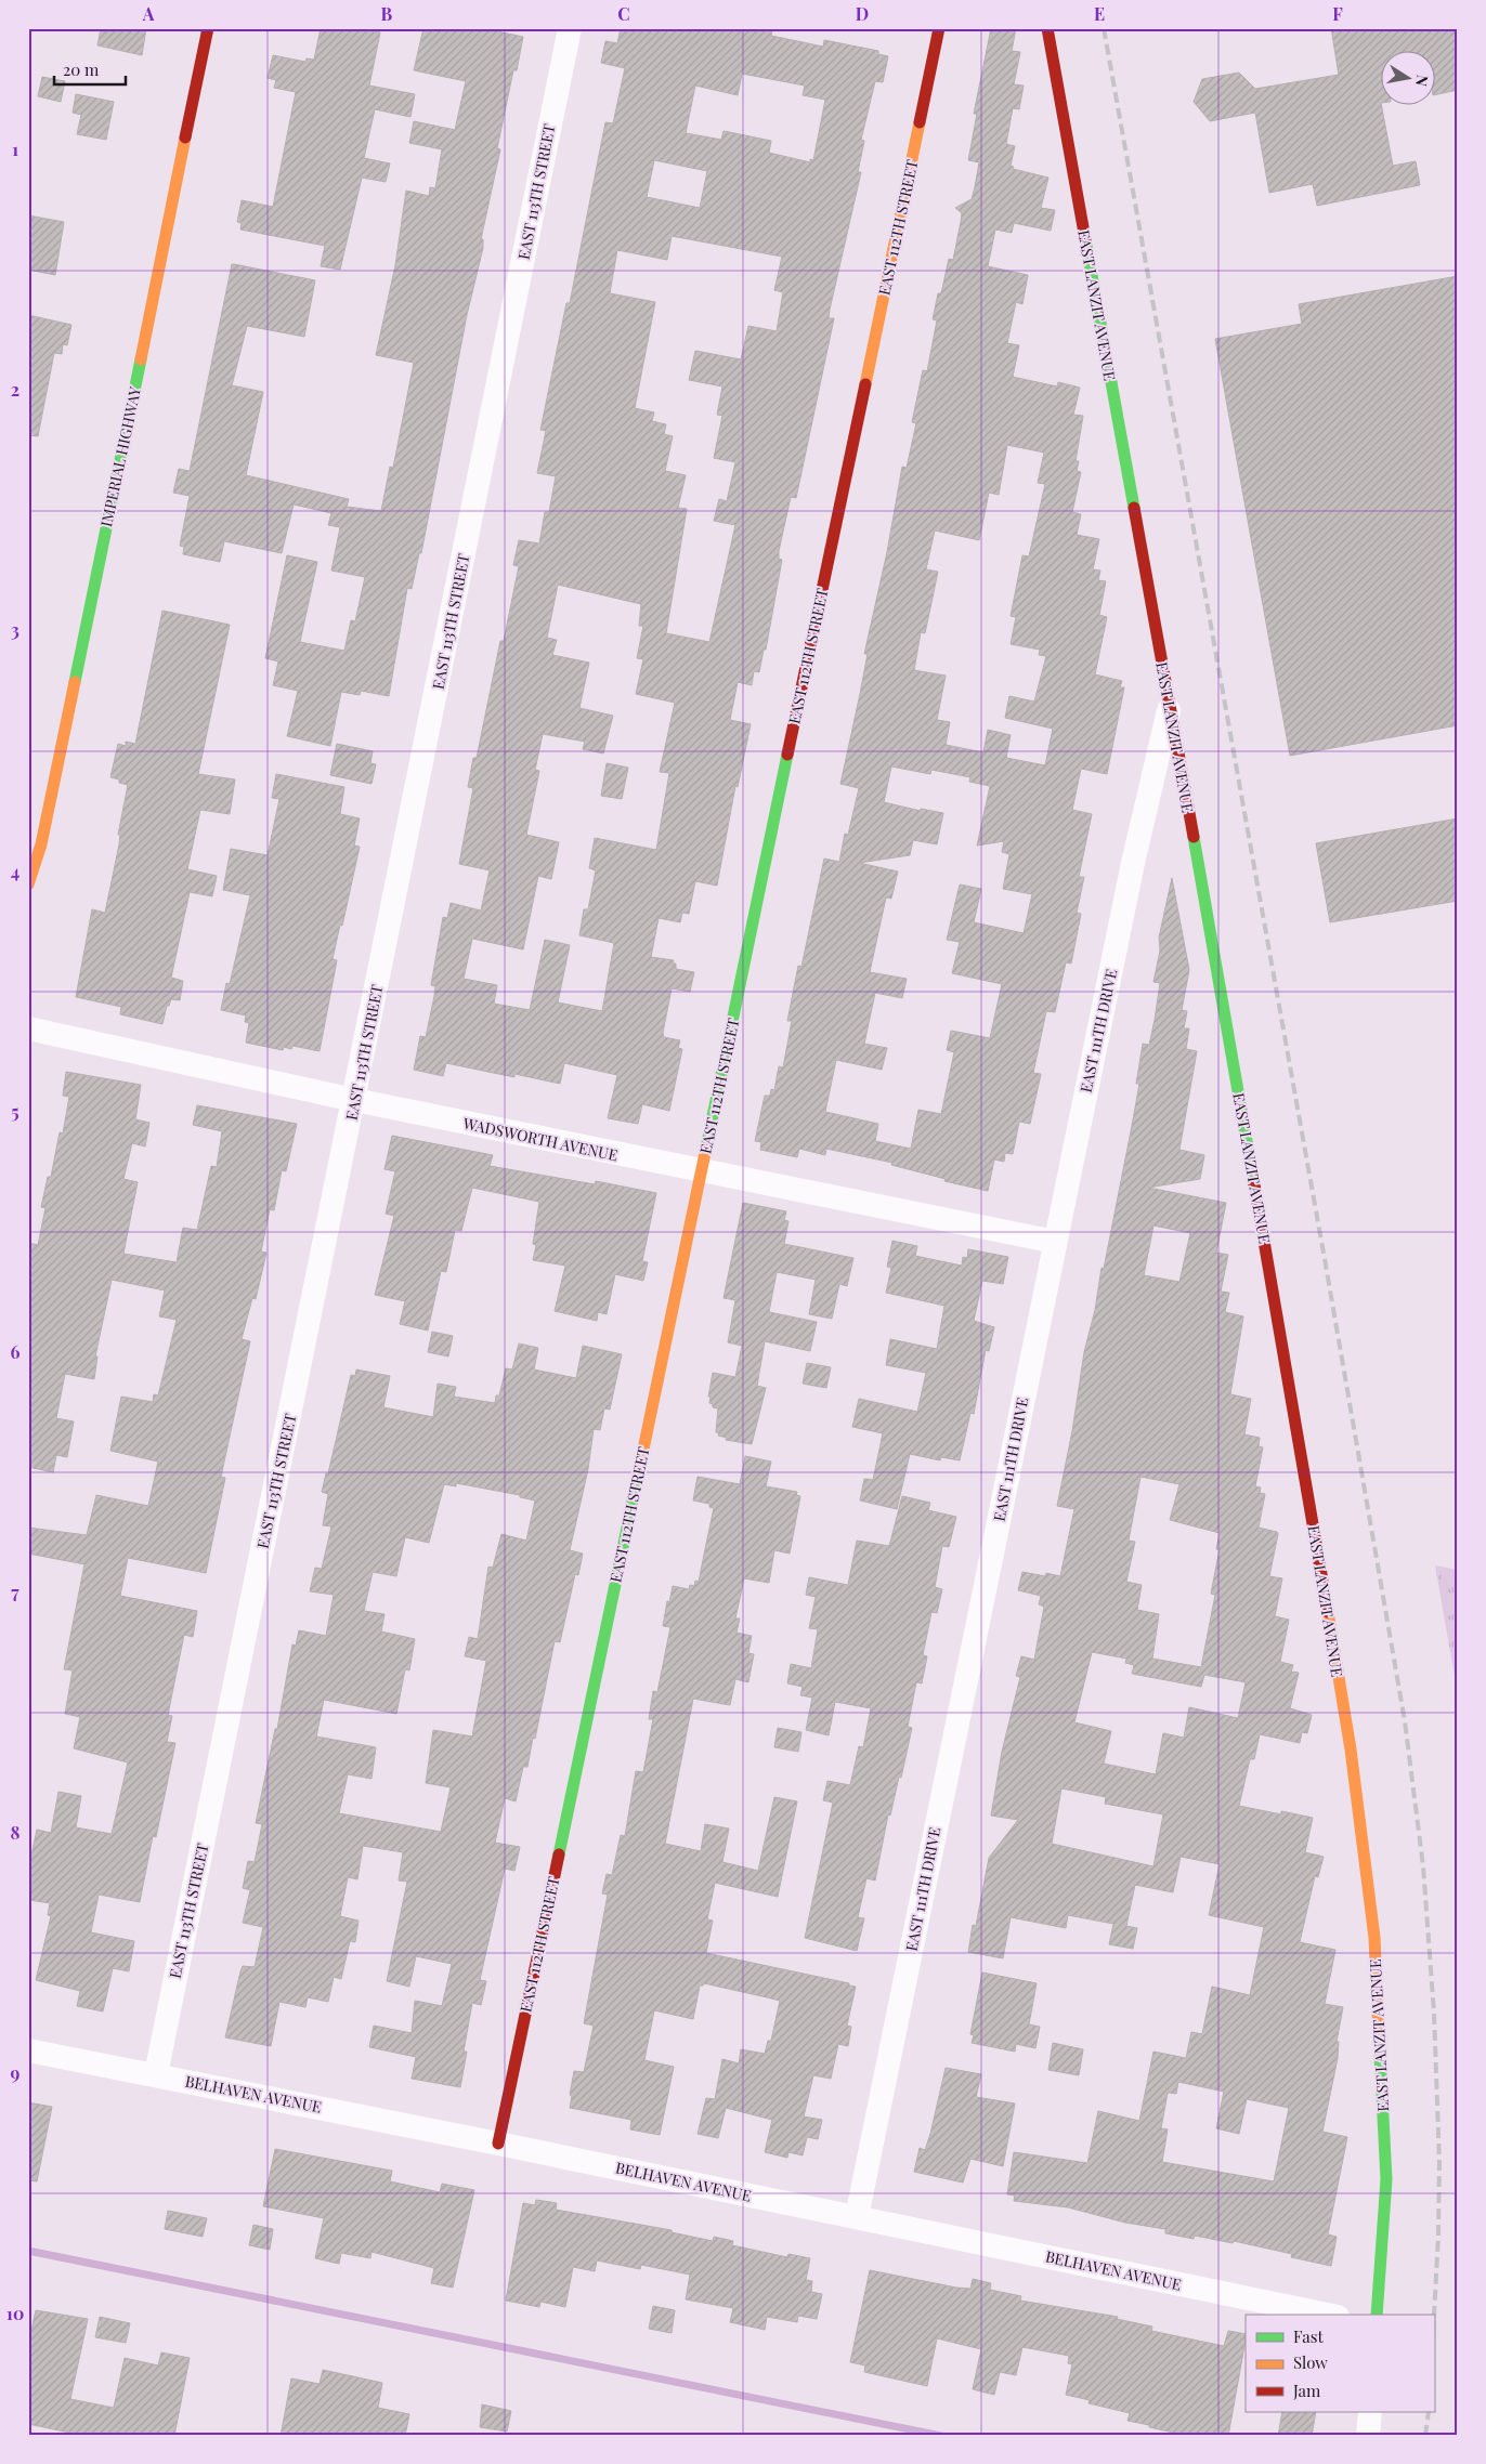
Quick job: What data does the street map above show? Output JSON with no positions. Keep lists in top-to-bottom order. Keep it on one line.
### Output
{"streets":{"street":["EAST 113TH STREET","EAST 112TH STREET","EAST LANZIT AVENUE","IMPERIAL HIGHWAY","EAST 111TH DRIVE","WADSWORTH AVENUE","BELHAVEN AVENUE"]},"crossings":[["EAST 113TH STREET","WADSWORTH AVENUE"],["EAST 113TH STREET","BELHAVEN AVENUE"],["EAST 112TH STREET","WADSWORTH AVENUE"],["EAST 112TH STREET","BELHAVEN AVENUE"],["EAST LANZIT AVENUE","EAST 111TH DRIVE"],["EAST 111TH DRIVE","WADSWORTH AVENUE"],["EAST 111TH DRIVE","BELHAVEN AVENUE"]],"legend":["Fast","Slow","Jam"],"scale_bar":"20 m","north":"right","grid":{"columns":["A","B","C","D","E","F"],"rows":["1","2","3","4","5","6","7","8","9","10"]}}
